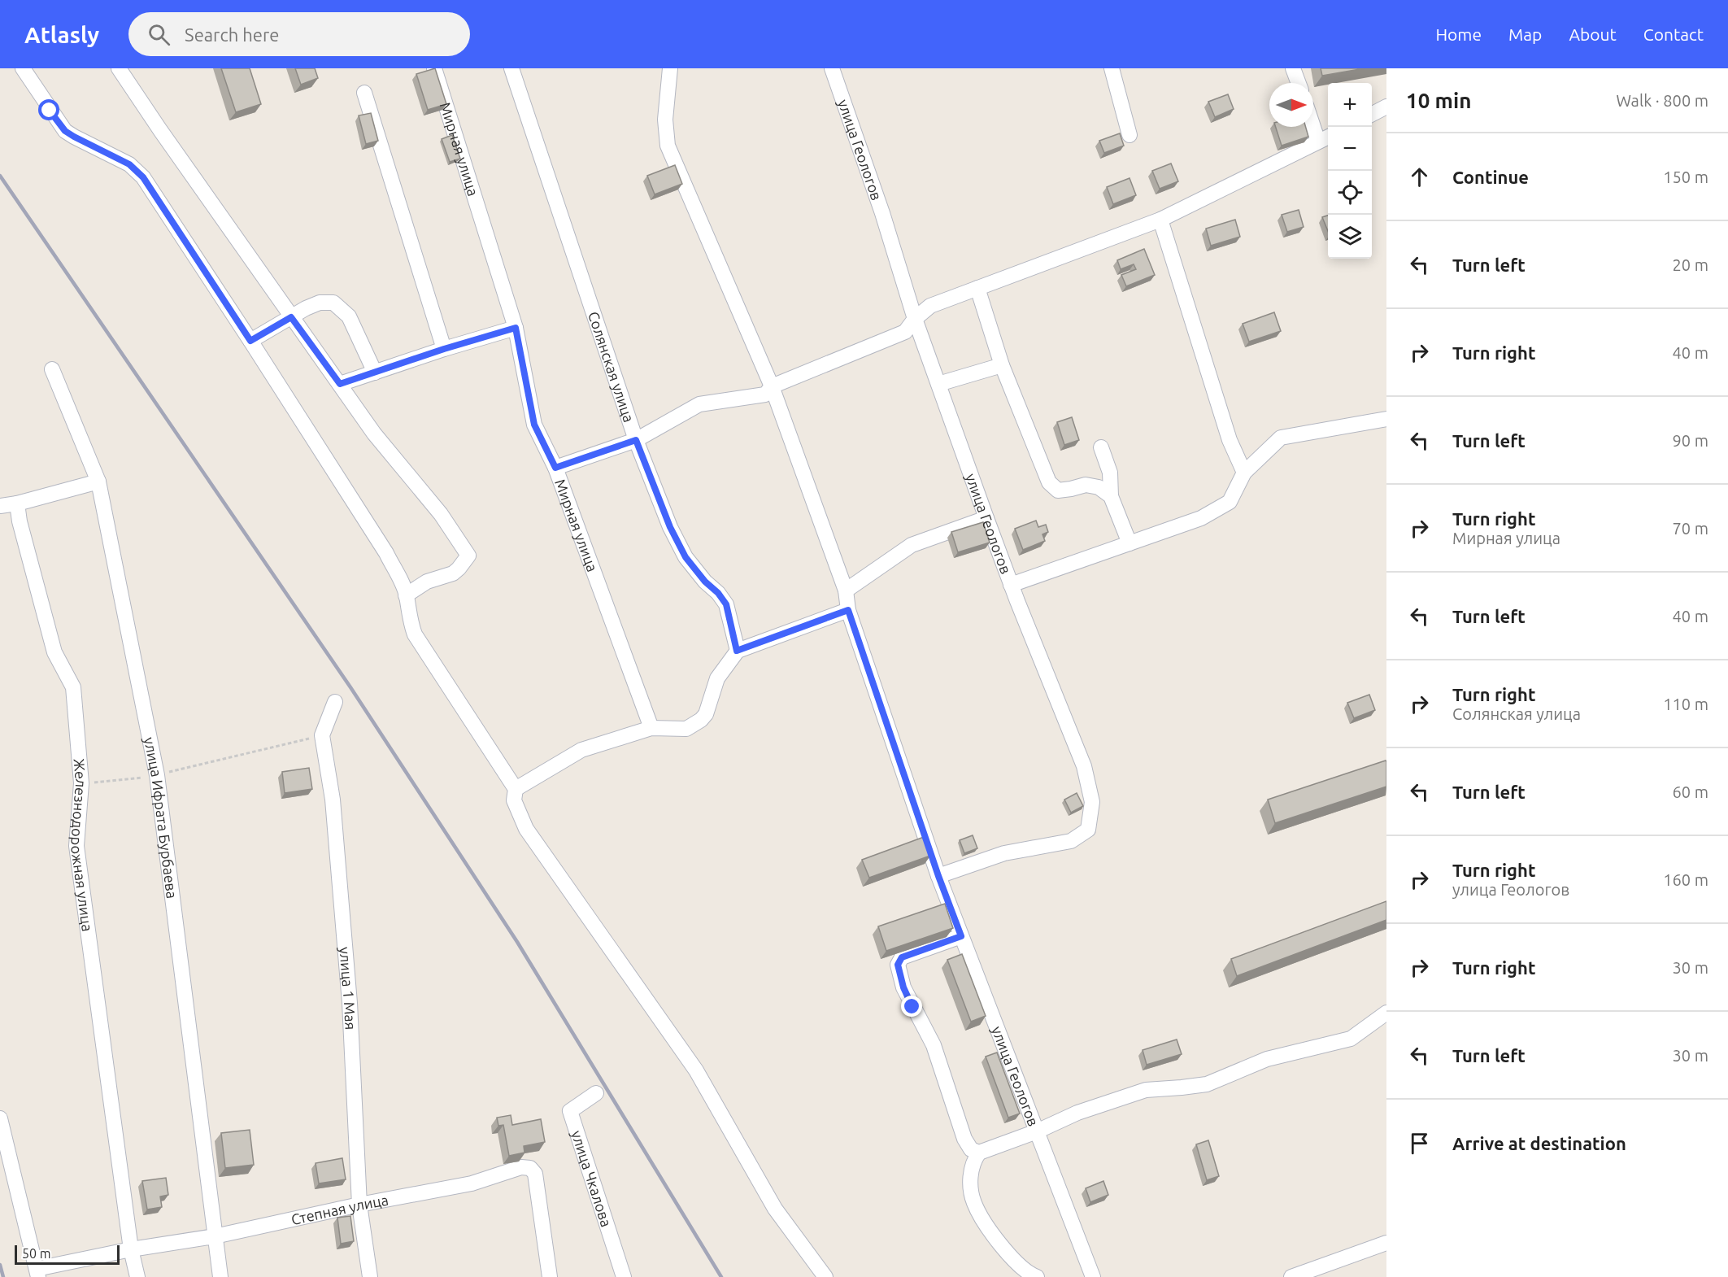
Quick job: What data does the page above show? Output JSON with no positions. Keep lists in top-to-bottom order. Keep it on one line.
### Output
{"streets":{"street":["Мирная улица","улица Геологов","Солянская улица","улица Ифрата Бурбаева","Железнодорожная улица","улица 1 Мая","улица Чкалова","Степная улица"]},"crossings":[["улица Ифрата Бурбаева","Степная улица"],["Железнодорожная улица","Степная улица"],["улица 1 Мая","Степная улица"]],"scale_bar":"50 m","north":"right","page":{"header":"Atlasly","search":"Search here","nav":["Home","Map","About","Contact"],"heading":["10 min","Walk · 800 m"],"map_buttons":["+","−"],"list":[["Continue","150 m"],["Turn left","20 m"],["Turn right","40 m"],["Turn left","90 m"],["Turn right","Мирная улица","70 m"],["Turn left","40 m"],["Turn right","Солянская улица","110 m"],["Turn left","60 m"],["Turn right","улица Геологов","160 m"],["Turn right","30 m"],["Turn left","30 m"],"Arrive at destination"],"scale":"50 m"}}
